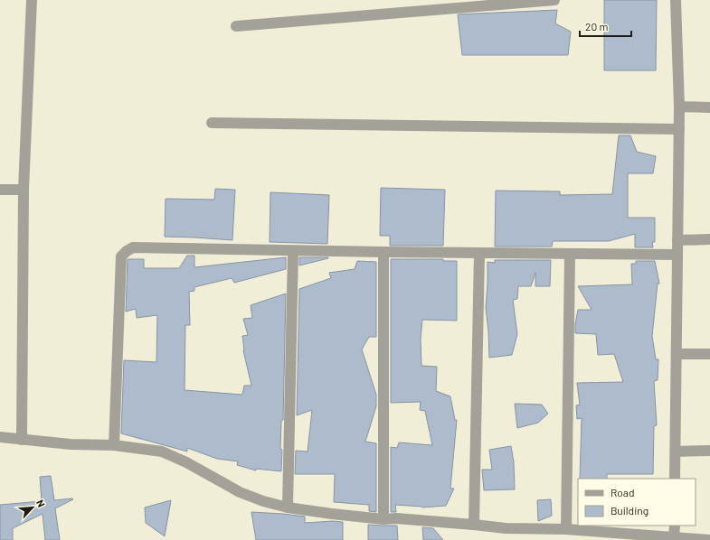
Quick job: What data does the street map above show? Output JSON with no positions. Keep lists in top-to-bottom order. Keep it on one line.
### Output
{"legend":["Road","Building"],"scale_bar":"20 m","north":"top right"}
